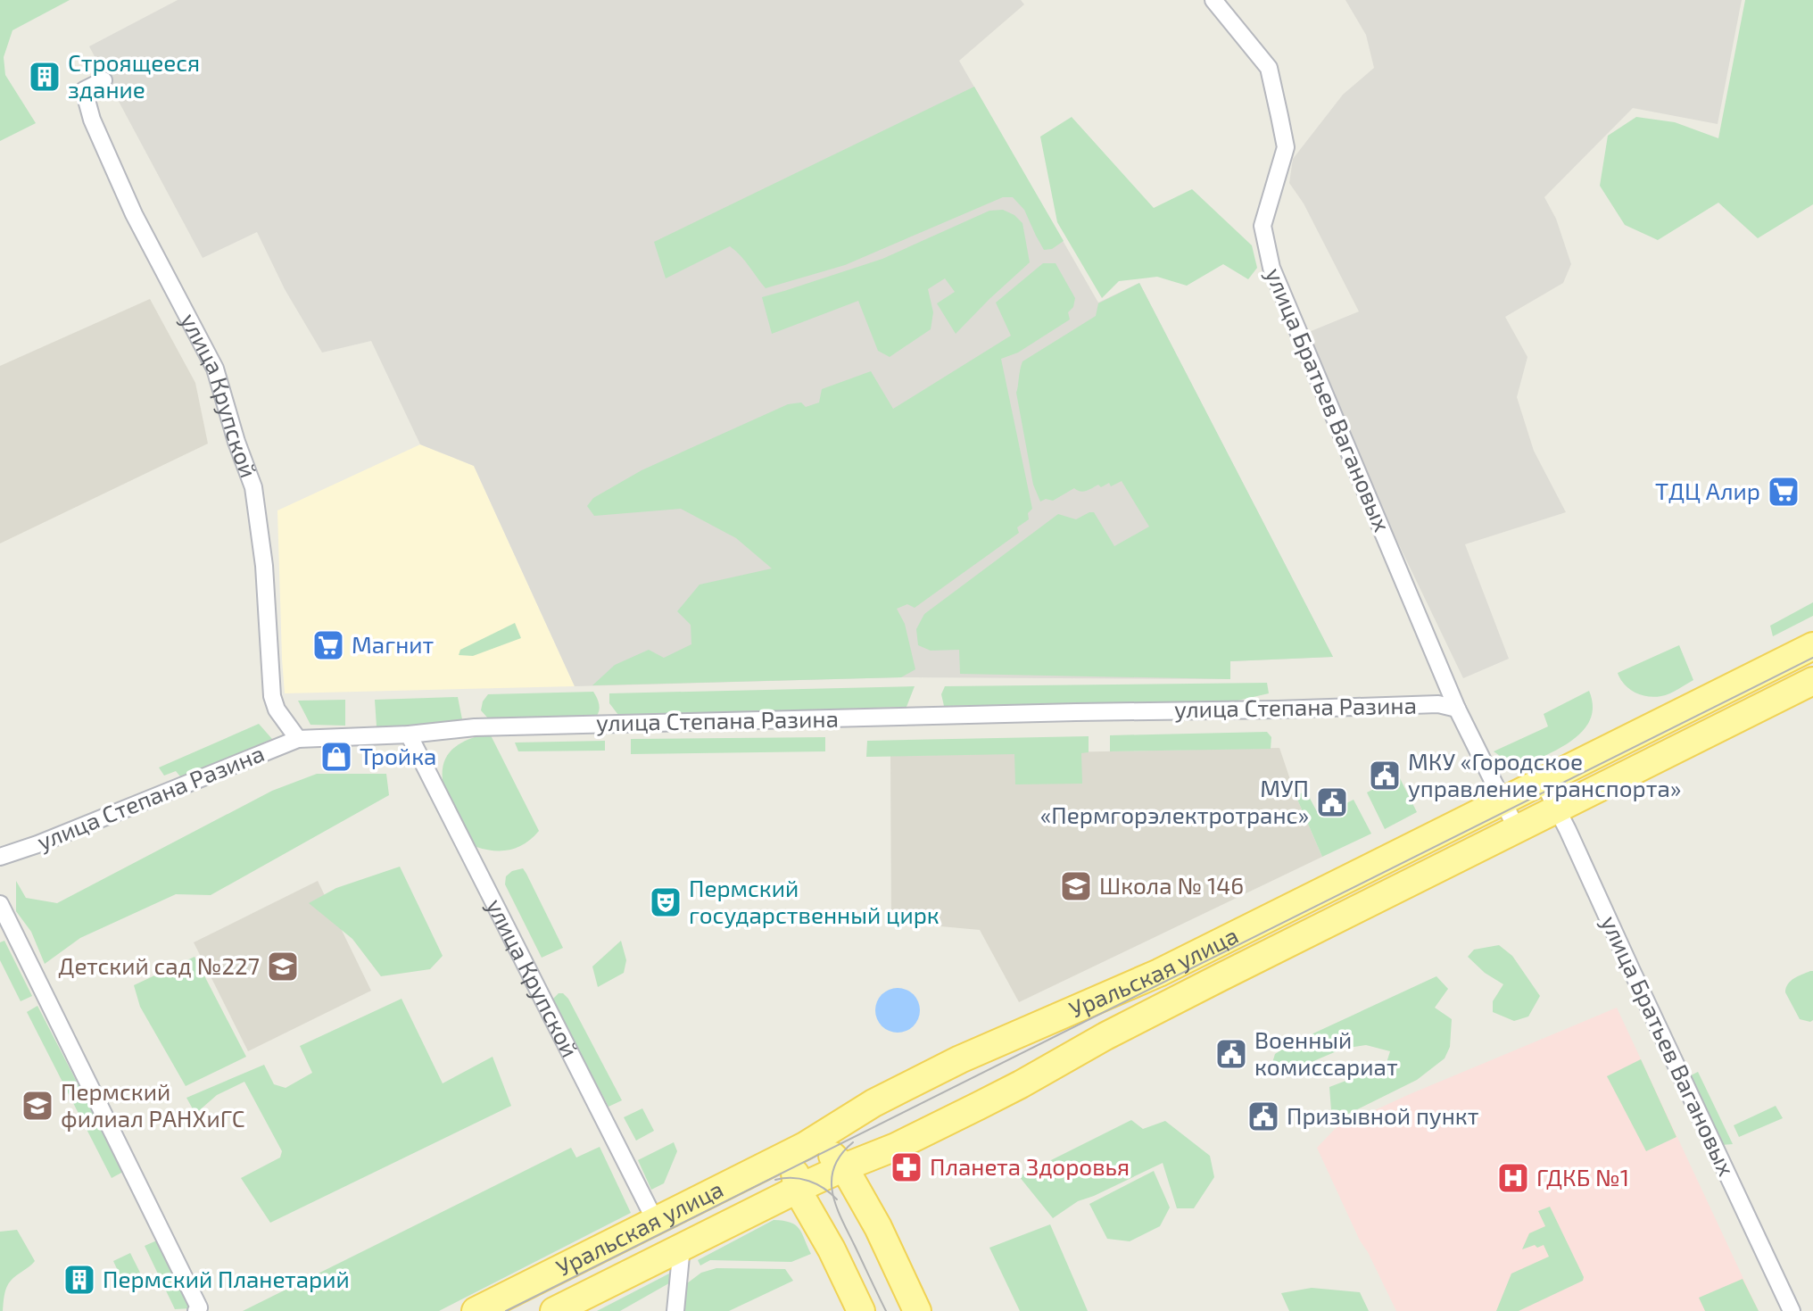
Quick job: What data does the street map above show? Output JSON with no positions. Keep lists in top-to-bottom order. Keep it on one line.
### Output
{"streets":{"main road":["Уральская улица"],"street":["улица Крупской","улица Братьев Вагановых","улица Степана Разина"]},"crossings":[["улица Крупской","улица Степана Разина"],["улица Крупской","Уральская улица"],["улица Братьев Вагановых","улица Степана Разина"],["улица Братьев Вагановых","Уральская улица"]],"places":{"building":["Строящееся здание","Пермский Планетарий"],"supermarket":["ТДЦ Алир","Магнит"],"shop":["Тройка"],"public building":["МКУ «Городское управление транспорта»","МУП «Пермгорэлектротранс»","Военный комиссариат","Призывной пункт"],"school or university":["Школа № 146","Детский сад №227","Пермский филиал РАНХиГС"],"theatre":["Пермский государственный цирк"],"pharmacy":["Планета Здоровья"],"hospital":["ГДКБ №1"]}}
